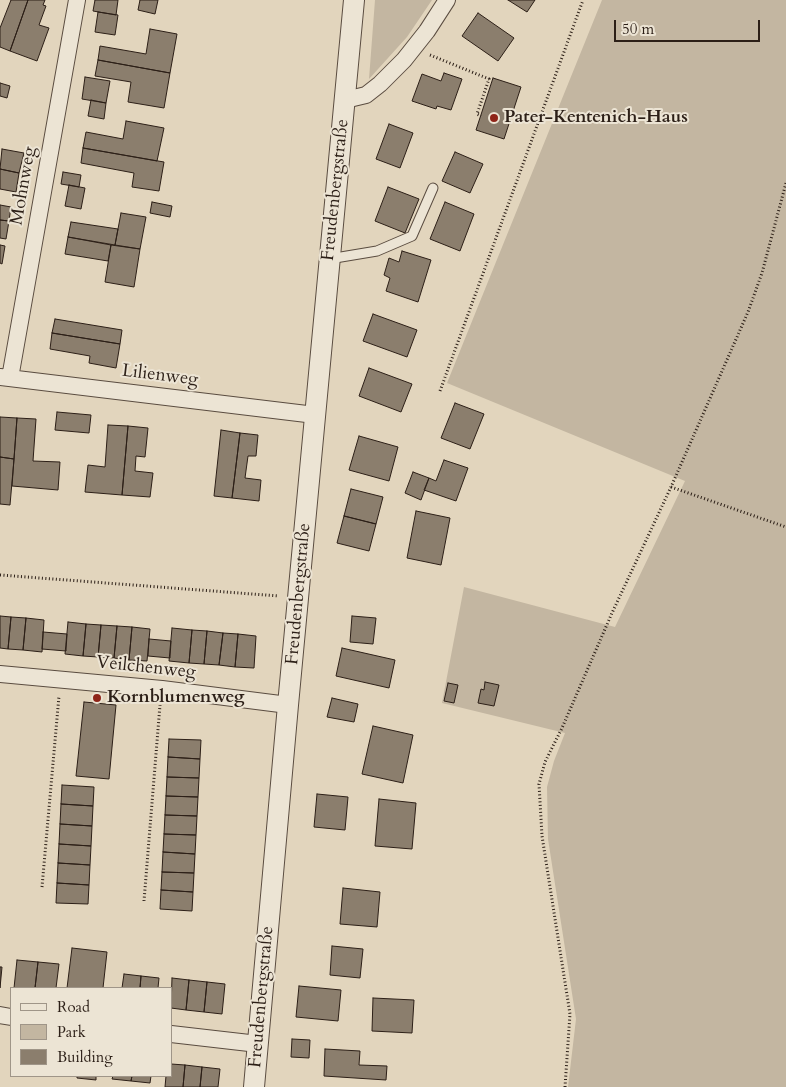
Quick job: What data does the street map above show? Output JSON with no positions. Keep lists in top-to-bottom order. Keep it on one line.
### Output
{"streets":{"street":["Mohnweg","Freudenbergstraße","Lilienweg","Veilchenweg"]},"crossings":[["Mohnweg","Lilienweg"],["Freudenbergstraße","Lilienweg"],["Freudenbergstraße","Veilchenweg"]],"places":["Pater-Kentenich-Haus","Kornblumenweg"],"legend":["Road","Park","Building"],"scale_bar":"50 m"}
